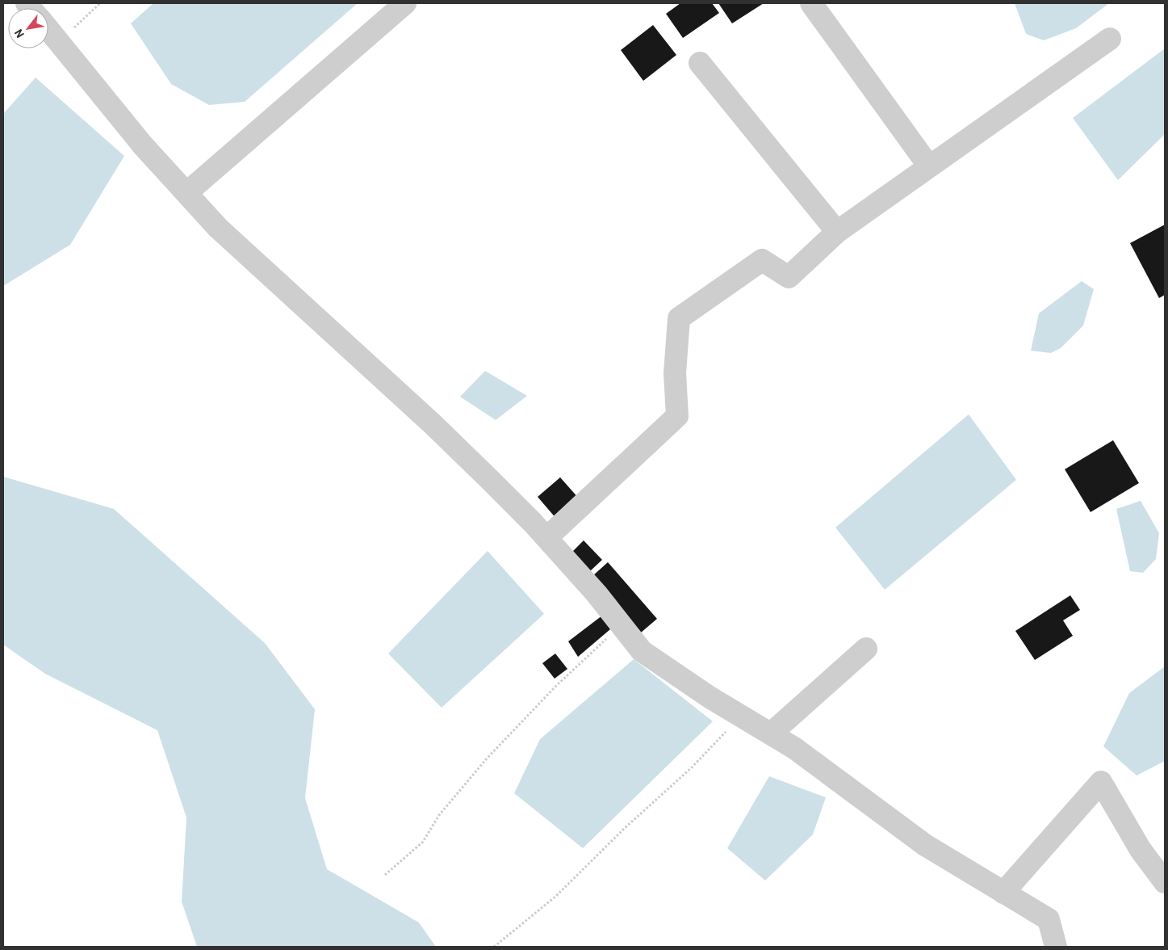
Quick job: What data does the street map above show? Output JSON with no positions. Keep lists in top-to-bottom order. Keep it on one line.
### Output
{"north":"bottom left"}
